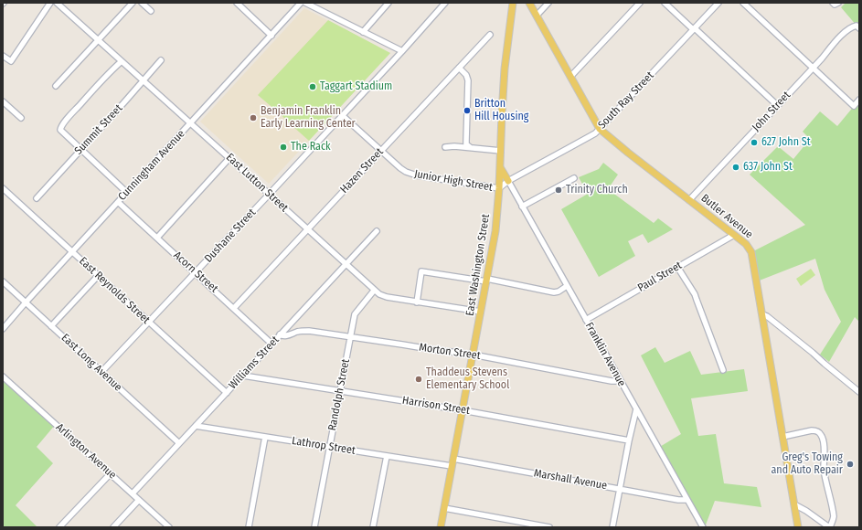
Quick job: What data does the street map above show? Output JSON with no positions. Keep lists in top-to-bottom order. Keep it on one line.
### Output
{"streets":{"main road":["Butler Avenue","East Washington Street"],"street":["South Ray Street","John Street","Summit Street","Cunningham Avenue","Hazen Street","Junior High Street","East Lutton Street","Dushane Street","Acorn Street","Paul Street","East Reynolds Street","Morton Street","Franklin Avenue","East Long Avenue","Williams Street","Randolph Street","Harrison Street","Lathrop Street","Arlington Avenue","Marshall Avenue"]},"crossings":[["South Ray Street","Junior High Street"],["South Ray Street","Butler Avenue"],["South Ray Street","East Washington Street"],["South Ray Street","Franklin Avenue"],["John Street","Butler Avenue"],["Summit Street","East Lutton Street"],["Cunningham Avenue","East Lutton Street"],["Cunningham Avenue","Acorn Street"],["Cunningham Avenue","East Reynolds Street"],["Cunningham Avenue","East Long Avenue"],["Hazen Street","Junior High Street"],["Hazen Street","East Lutton Street"],["Hazen Street","Acorn Street"],["Junior High Street","Dushane Street"],["Junior High Street","East Washington Street"],["East Lutton Street","Dushane Street"],["East Lutton Street","East Washington Street"],["East Lutton Street","Williams Street"],["East Lutton Street","Randolph Street"],["Butler Avenue","Paul Street"],["Dushane Street","Acorn Street"],["Dushane Street","East Reynolds Street"],["Dushane Street","East Long Avenue"],["East Washington Street","Morton Street"],["East Washington Street","Harrison Street"],["East Washington Street","Lathrop Street"],["East Washington Street","Marshall Avenue"],["Acorn Street","Williams Street"],["Paul Street","Franklin Avenue"],["East Reynolds Street","Williams Street"],["Morton Street","Franklin Avenue"],["Morton Street","Williams Street"],["Morton Street","Randolph Street"],["Franklin Avenue","Marshall Avenue"],["East Long Avenue","Williams Street"],["Williams Street","Harrison Street"],["Williams Street","Lathrop Street"],["Williams Street","Arlington Avenue"],["Randolph Street","Harrison Street"],["Randolph Street","Lathrop Street"]],"places":["Taggart Stadium","Britton Hill Housing","Benjamin Franklin Early Learning Center","627 John St","The Rack","637 John St","Trinity Church","Thaddeus Stevens Elementary School","Greg's Towing and Auto Repair"]}
